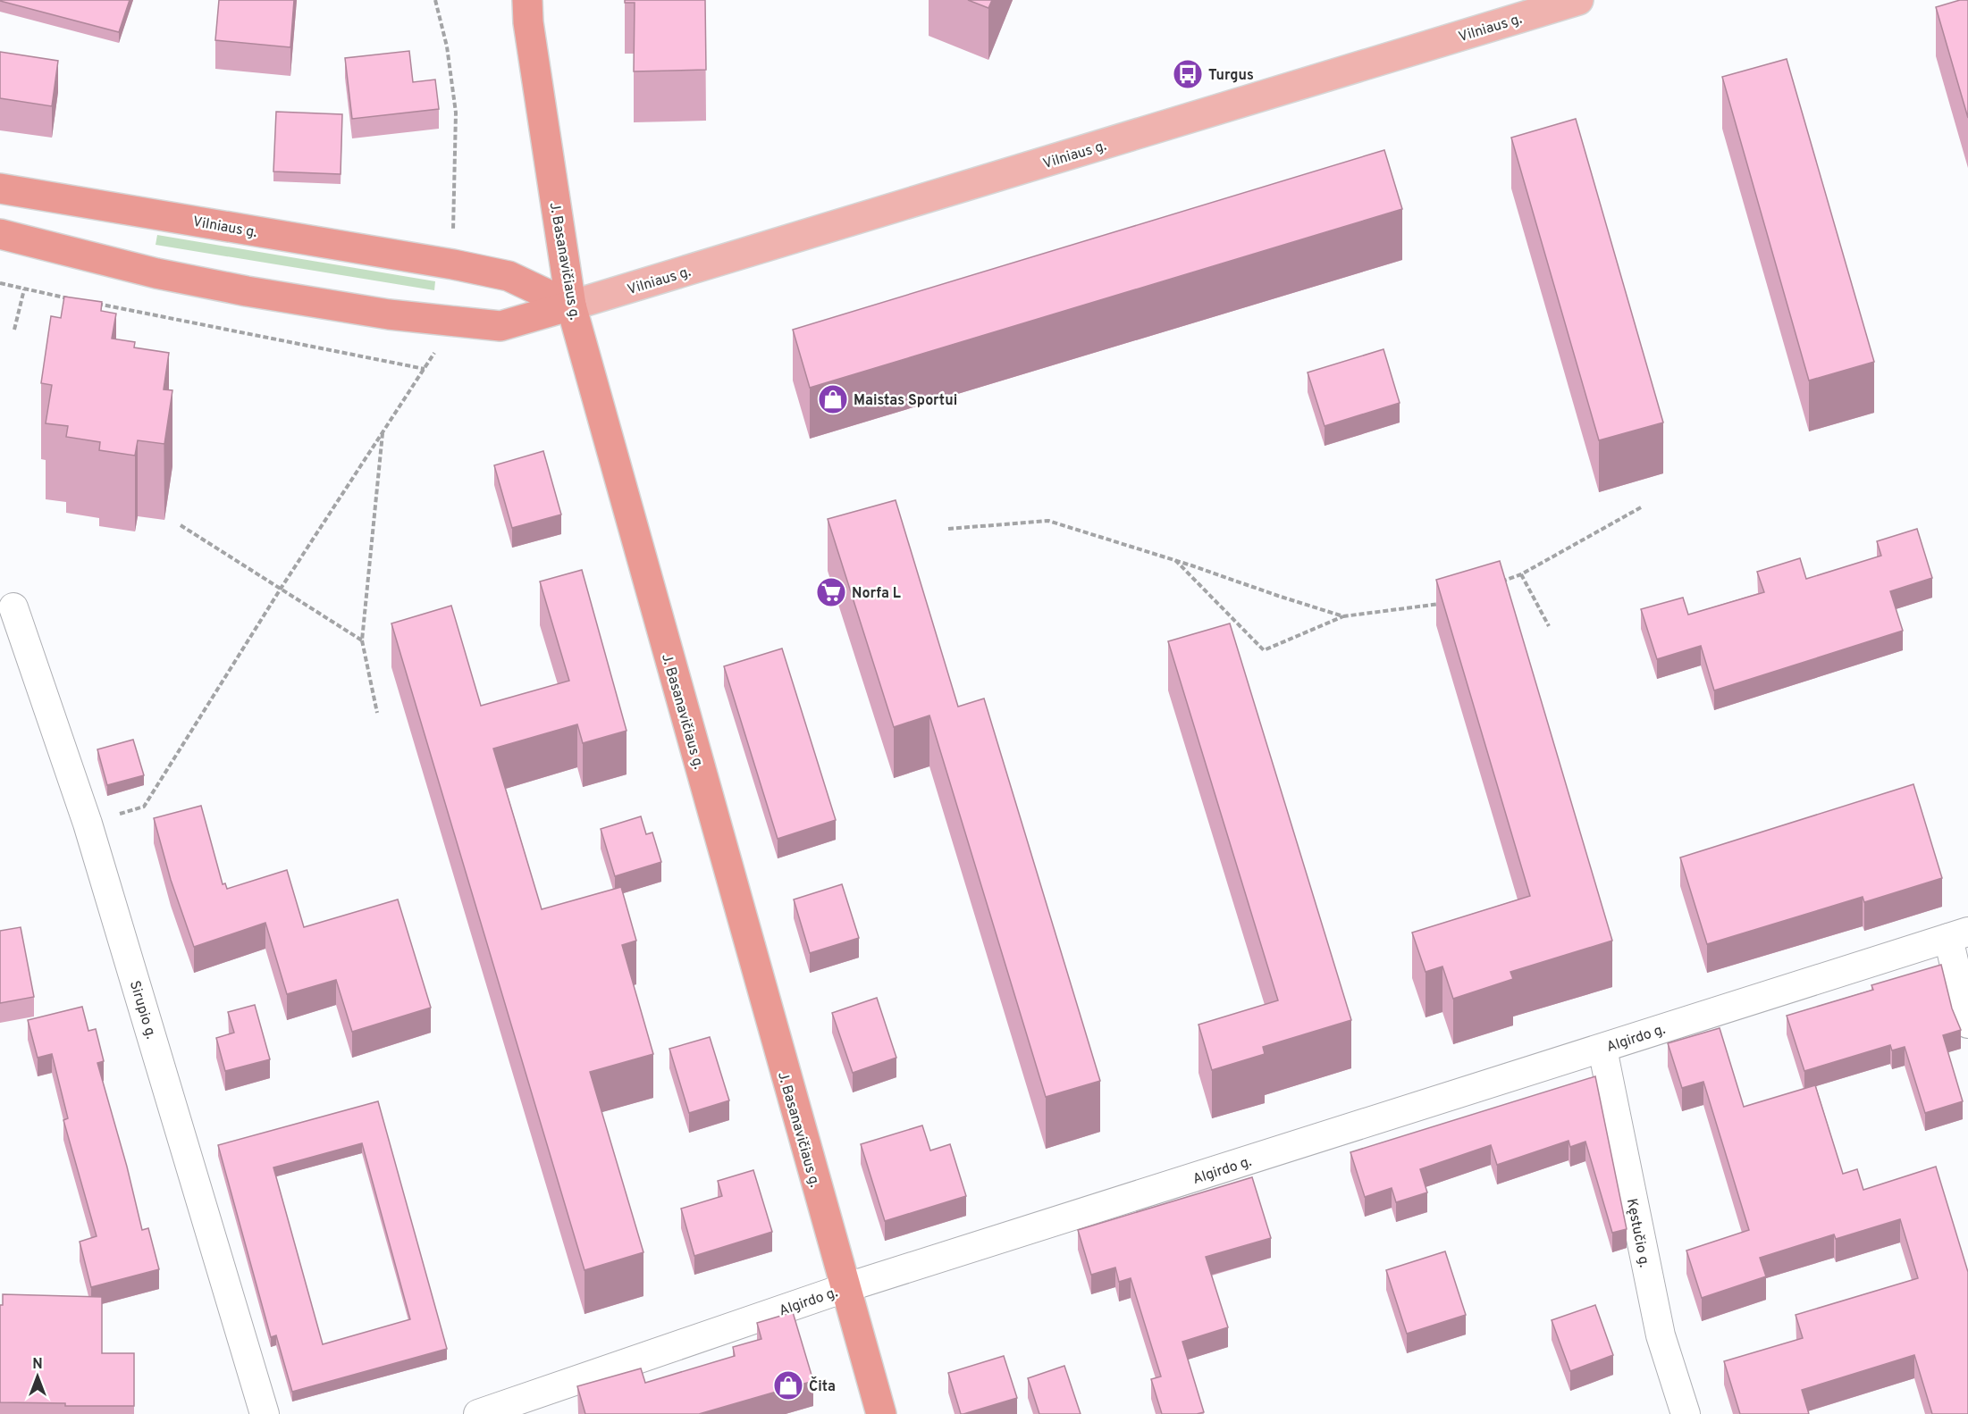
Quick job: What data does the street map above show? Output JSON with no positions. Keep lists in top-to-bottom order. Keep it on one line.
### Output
{"streets":{"highway":["Vilniaus g.","J. Basanavičiaus g."],"street":["Sirupio g.","Algirdo g.","Kęstučio g."]},"crossings":[["Vilniaus g.","J. Basanavičiaus g."],["J. Basanavičiaus g.","Algirdo g."],["Algirdo g.","Kęstučio g."]],"places":{"bus stop":["Turgus"],"shop":["Maistas Sportui","Čita"],"supermarket":["Norfa L"]},"north":"top"}
